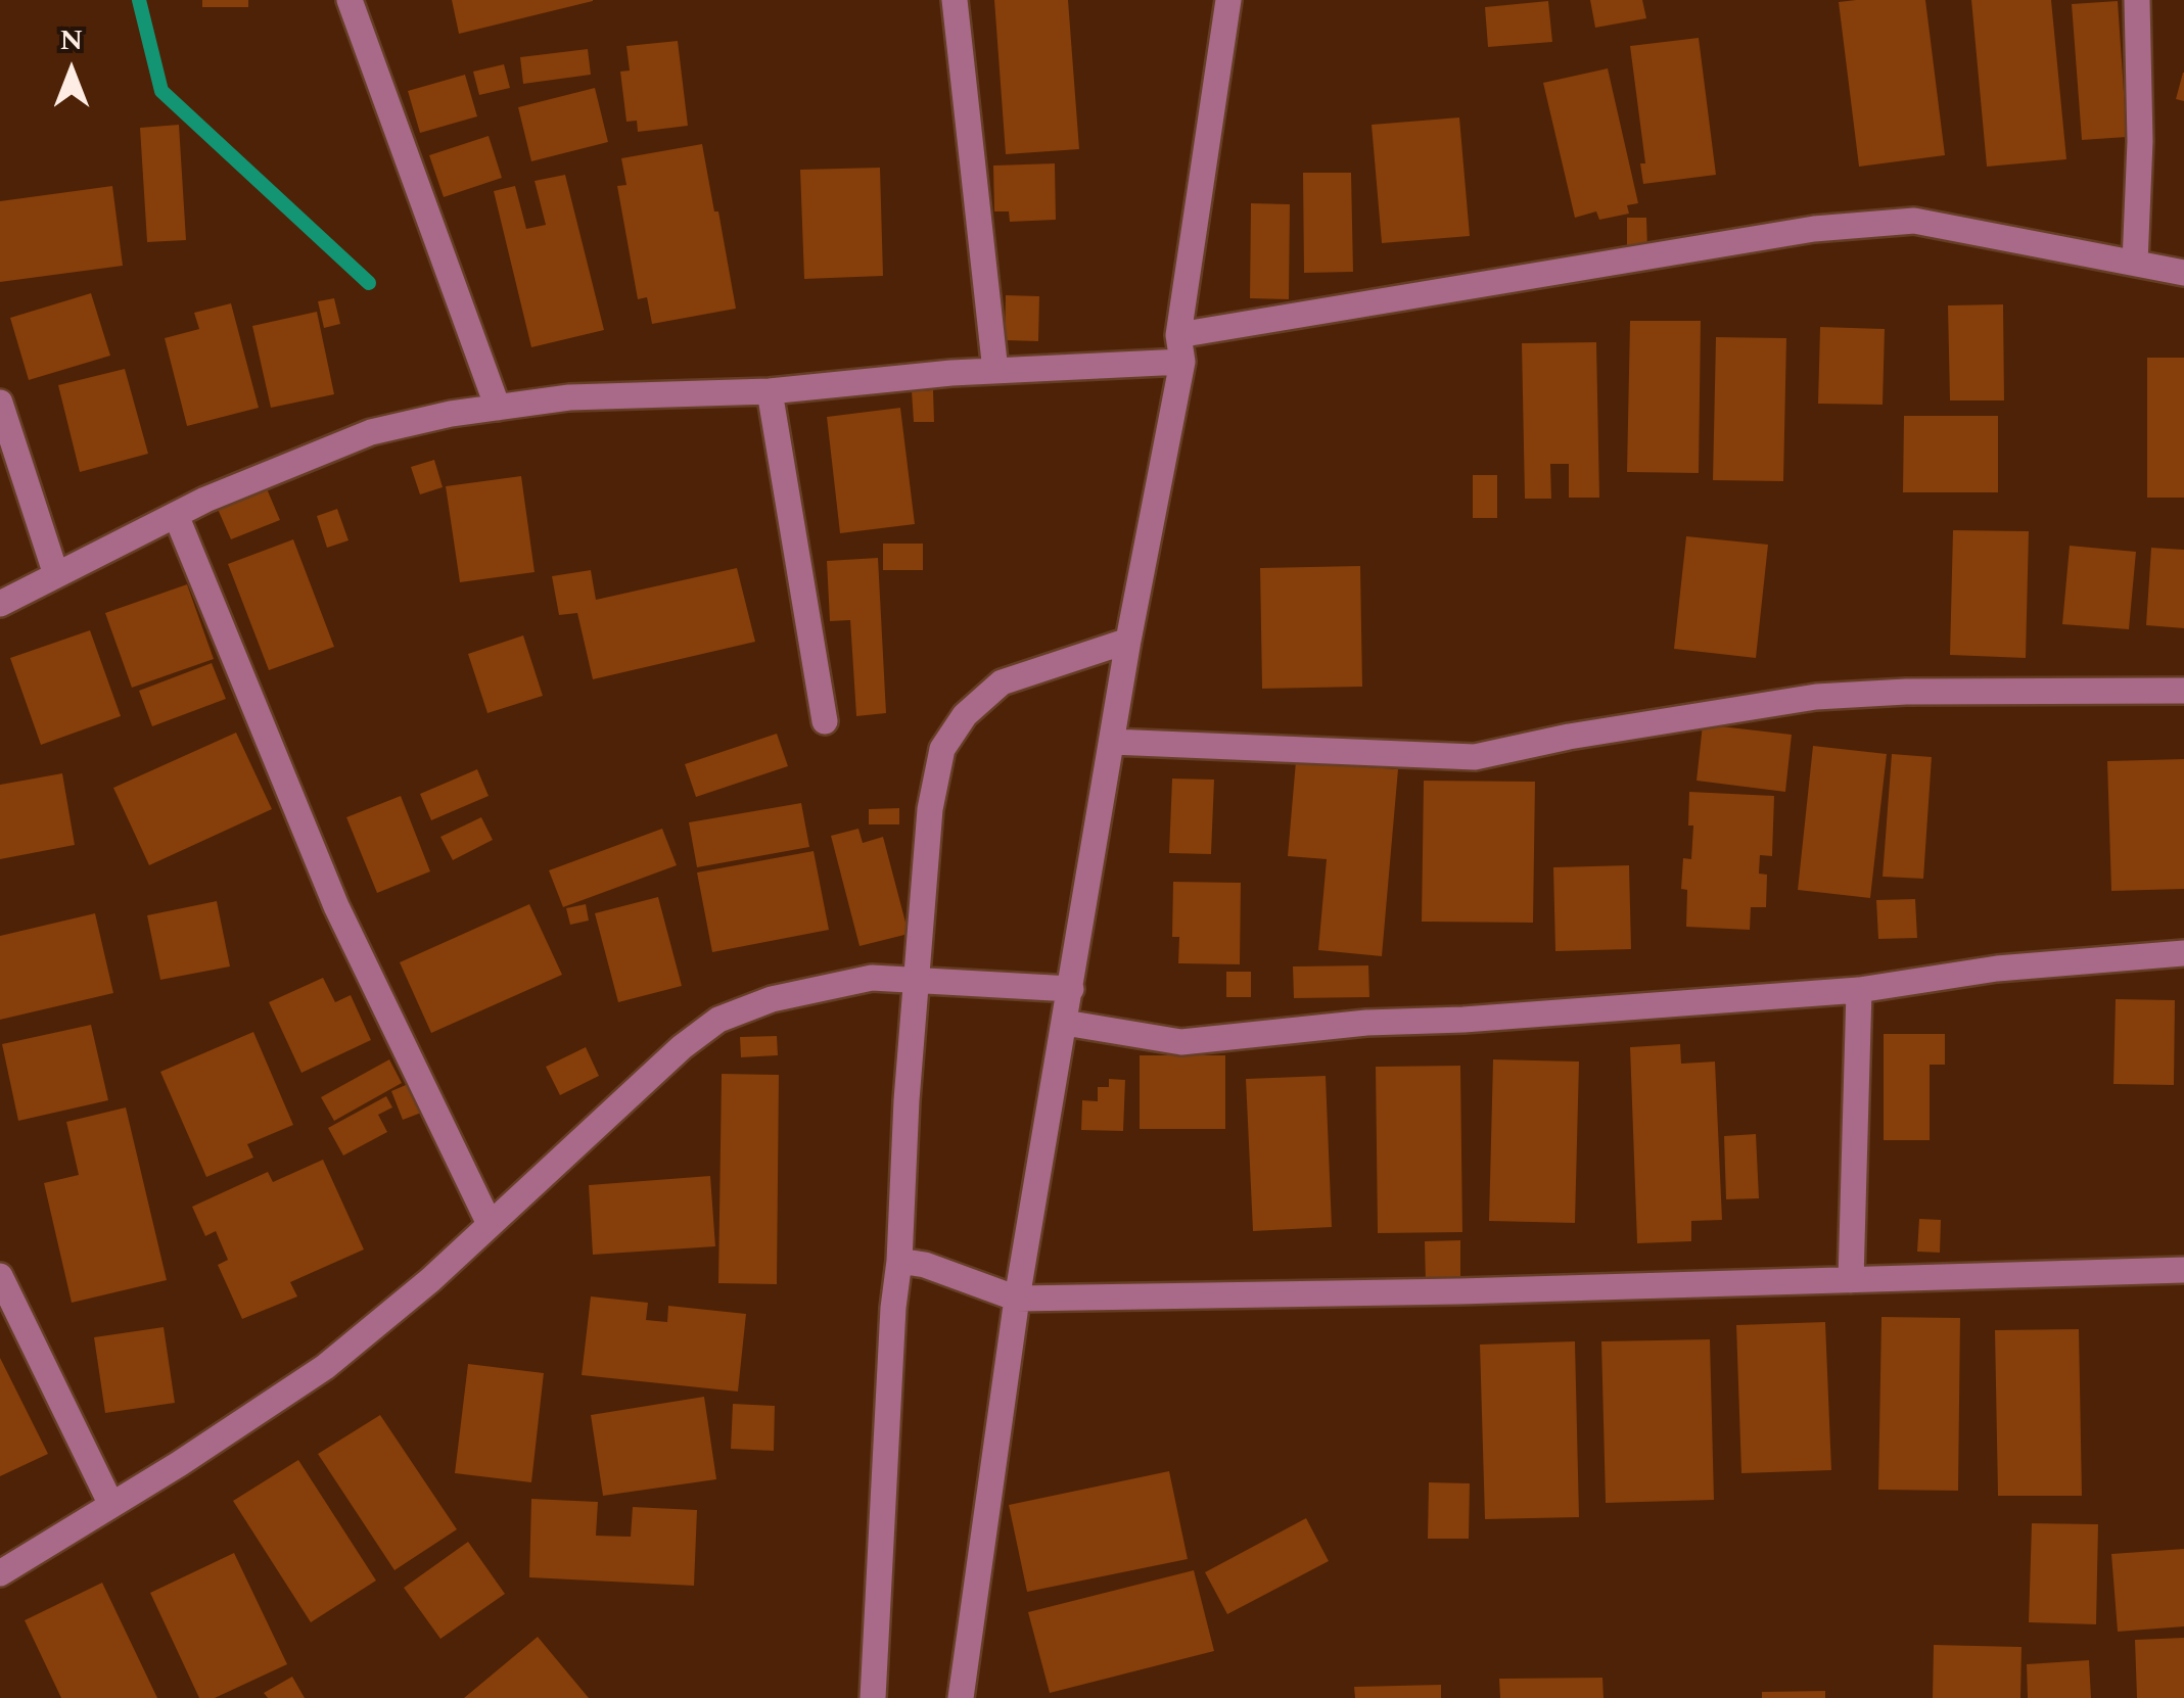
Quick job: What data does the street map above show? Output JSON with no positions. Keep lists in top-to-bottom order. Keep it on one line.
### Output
{"north":"top"}
